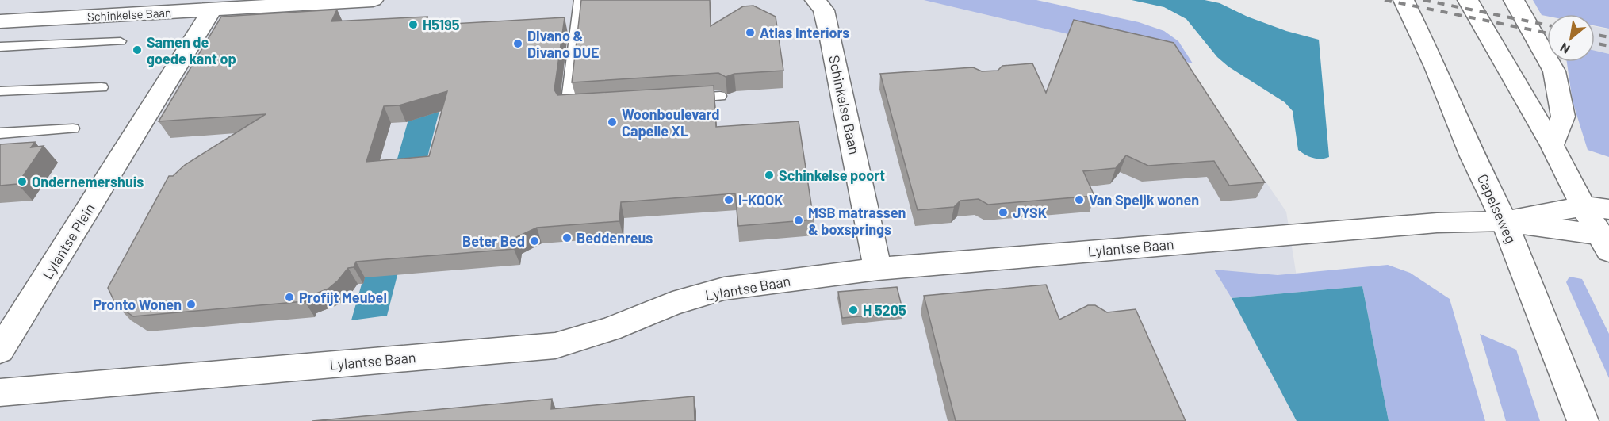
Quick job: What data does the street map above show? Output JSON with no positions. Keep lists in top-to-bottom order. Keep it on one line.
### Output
{"streets":{"street":["Schinkelse Baan","Capelseweg","Lylantse Plein","Lylantse Baan"]},"crossings":[["Schinkelse Baan","Lylantse Plein"],["Schinkelse Baan","Lylantse Baan"],["Capelseweg","Lylantse Baan"]],"places":["H5195","Atlas Interiors","Divano & Divano DUE","Samen de goede kant op","Woonboulevard Capelle XL","Schinkelse poort","Ondernemershuis","I-KOOK","Van Speijk wonen","JYSK","MSB matrassen & boxsprings","Beddenreus","Beter Bed","Profijt Meubel","Pronto Wonen","H 5205"],"north":"bottom left"}
